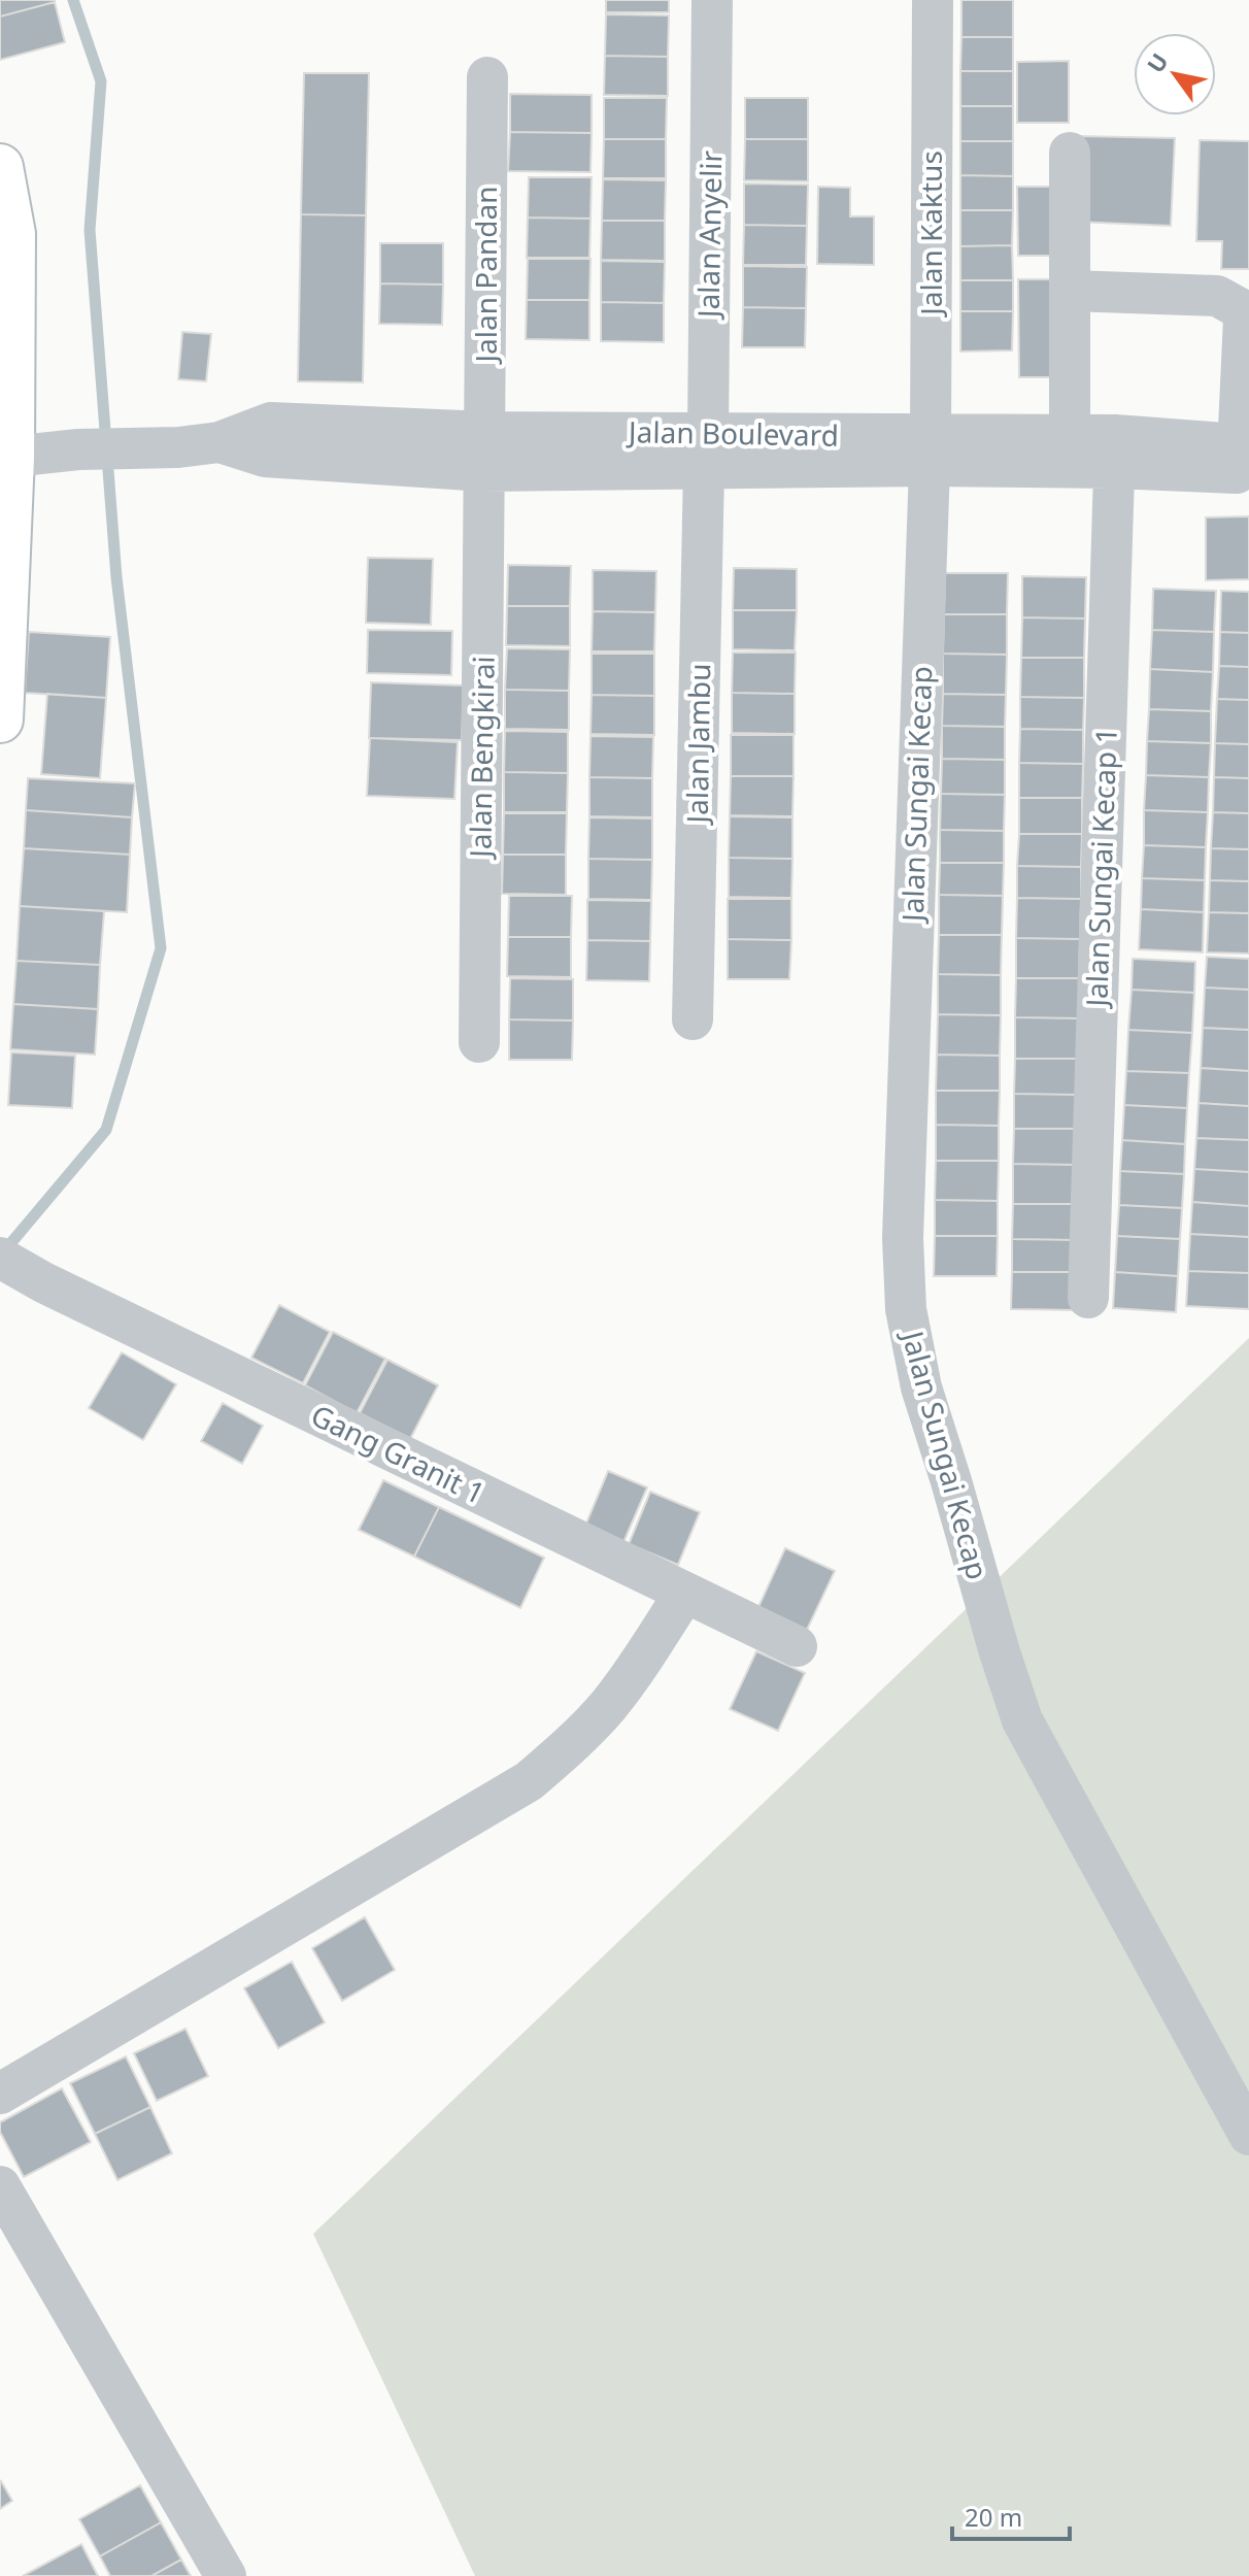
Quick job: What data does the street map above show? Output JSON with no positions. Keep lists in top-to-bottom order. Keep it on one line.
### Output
{"streets":{"street":["Jalan Kaktus","Jalan Anyelir","Jalan Pandan","Jalan Boulevard","Jalan Jambu","Jalan Bengkirai","Jalan Sungai Kecap","Jalan Sungai Kecap 1","Gang Granit 1"]},"crossings":[["Jalan Kaktus","Jalan Boulevard"],["Jalan Kaktus","Jalan Sungai Kecap"],["Jalan Anyelir","Jalan Boulevard"],["Jalan Anyelir","Jalan Jambu"],["Jalan Pandan","Jalan Boulevard"],["Jalan Pandan","Jalan Bengkirai"],["Jalan Boulevard","Jalan Jambu"],["Jalan Boulevard","Jalan Bengkirai"],["Jalan Boulevard","Jalan Sungai Kecap"],["Jalan Boulevard","Jalan Sungai Kecap 1"]],"scale_bar":"20 m","north":"top left"}
